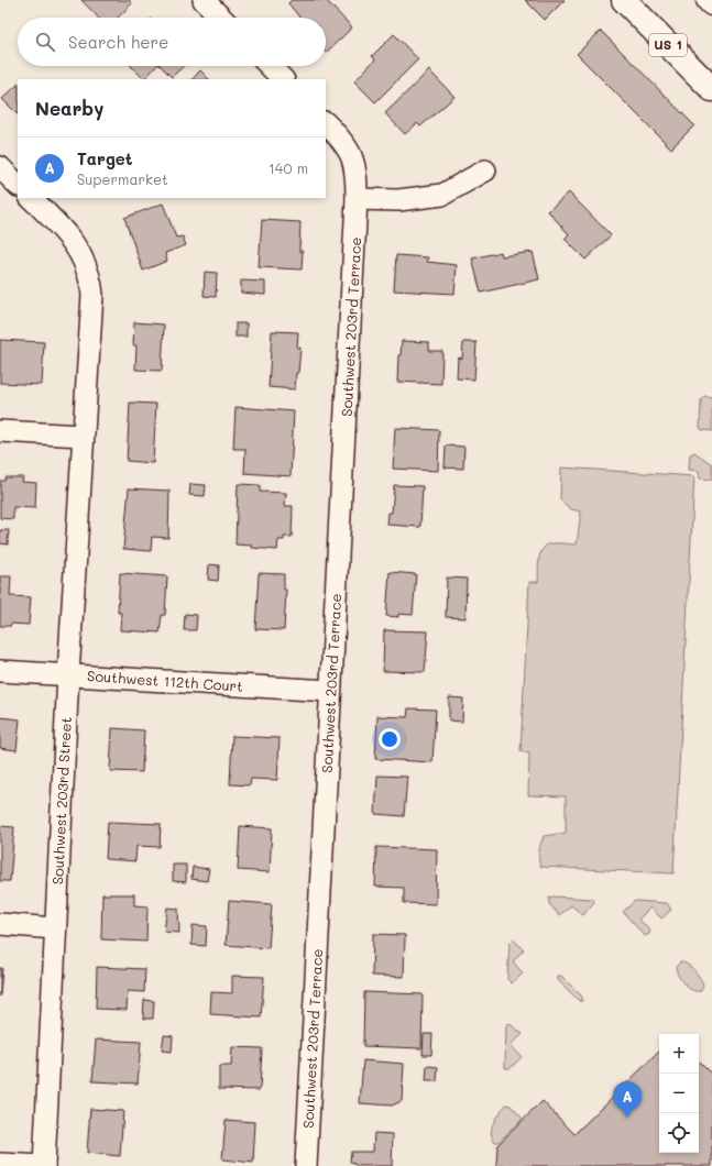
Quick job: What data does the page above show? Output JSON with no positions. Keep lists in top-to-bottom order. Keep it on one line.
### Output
{"streets":{"highway":["US 1"],"street":["Southwest 203rd Terrace","Southwest 112th Court","Southwest 203rd Street"]},"crossings":[["Southwest 203rd Terrace","Southwest 112th Court"],["Southwest 112th Court","Southwest 203rd Street"]],"page":{"search":"Search here","heading":"Nearby","list":[{"mark":"A","name":"Target","note":"Supermarket","value":"140 m"}],"map_buttons":["+","−"],"pins":"A"}}
